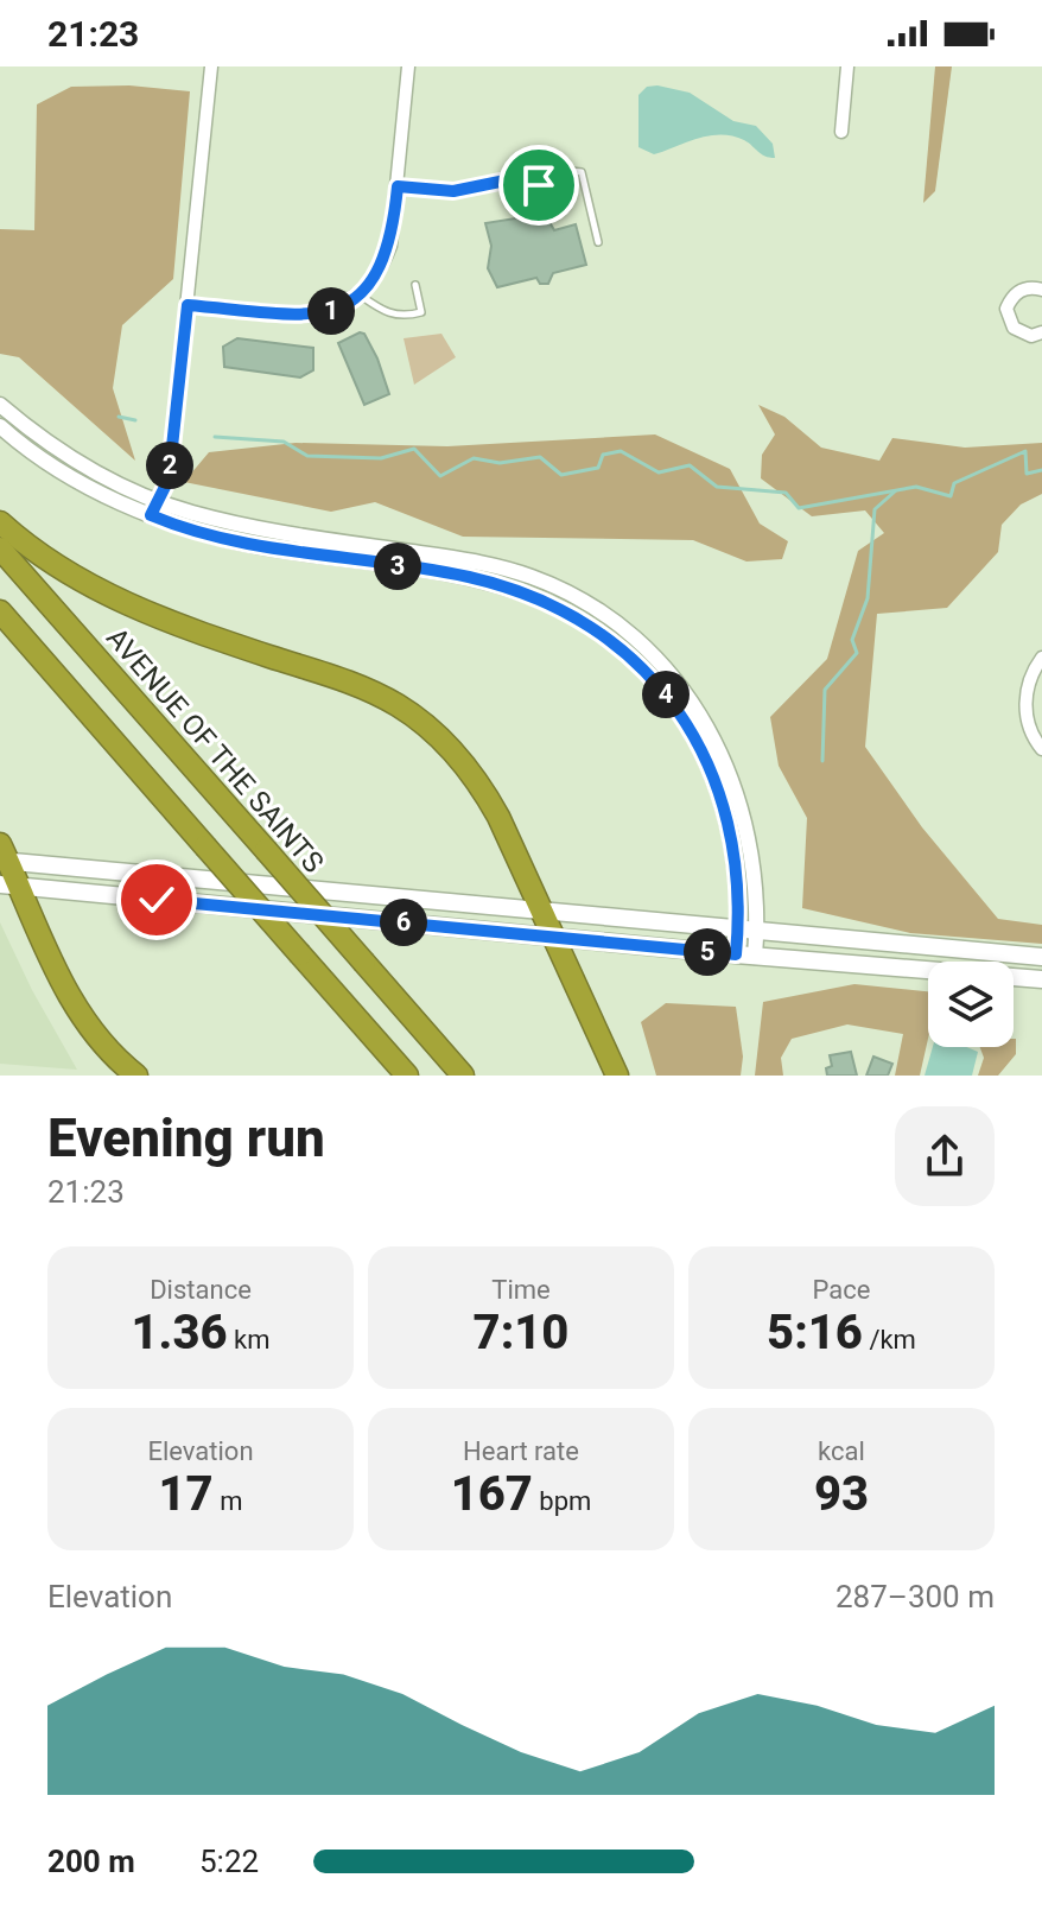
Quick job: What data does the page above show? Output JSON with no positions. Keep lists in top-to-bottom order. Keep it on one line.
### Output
{"streets":{"highway":["AVENUE OF THE SAINTS"]},"page":{"status":"21:23","pins":["1","2","3","4","6","5"],"heading":["Evening run","21:23"],"stats":[["Distance","1.36 km"],["Time","7:10"],["Pace","5:16 /km"],["Elevation","17 m"],["Heart rate","167 bpm"],["kcal","93"]],"chart":["Elevation","287–300 m"],"list":[{"name":"200 m","note":"5:22"}]}}
